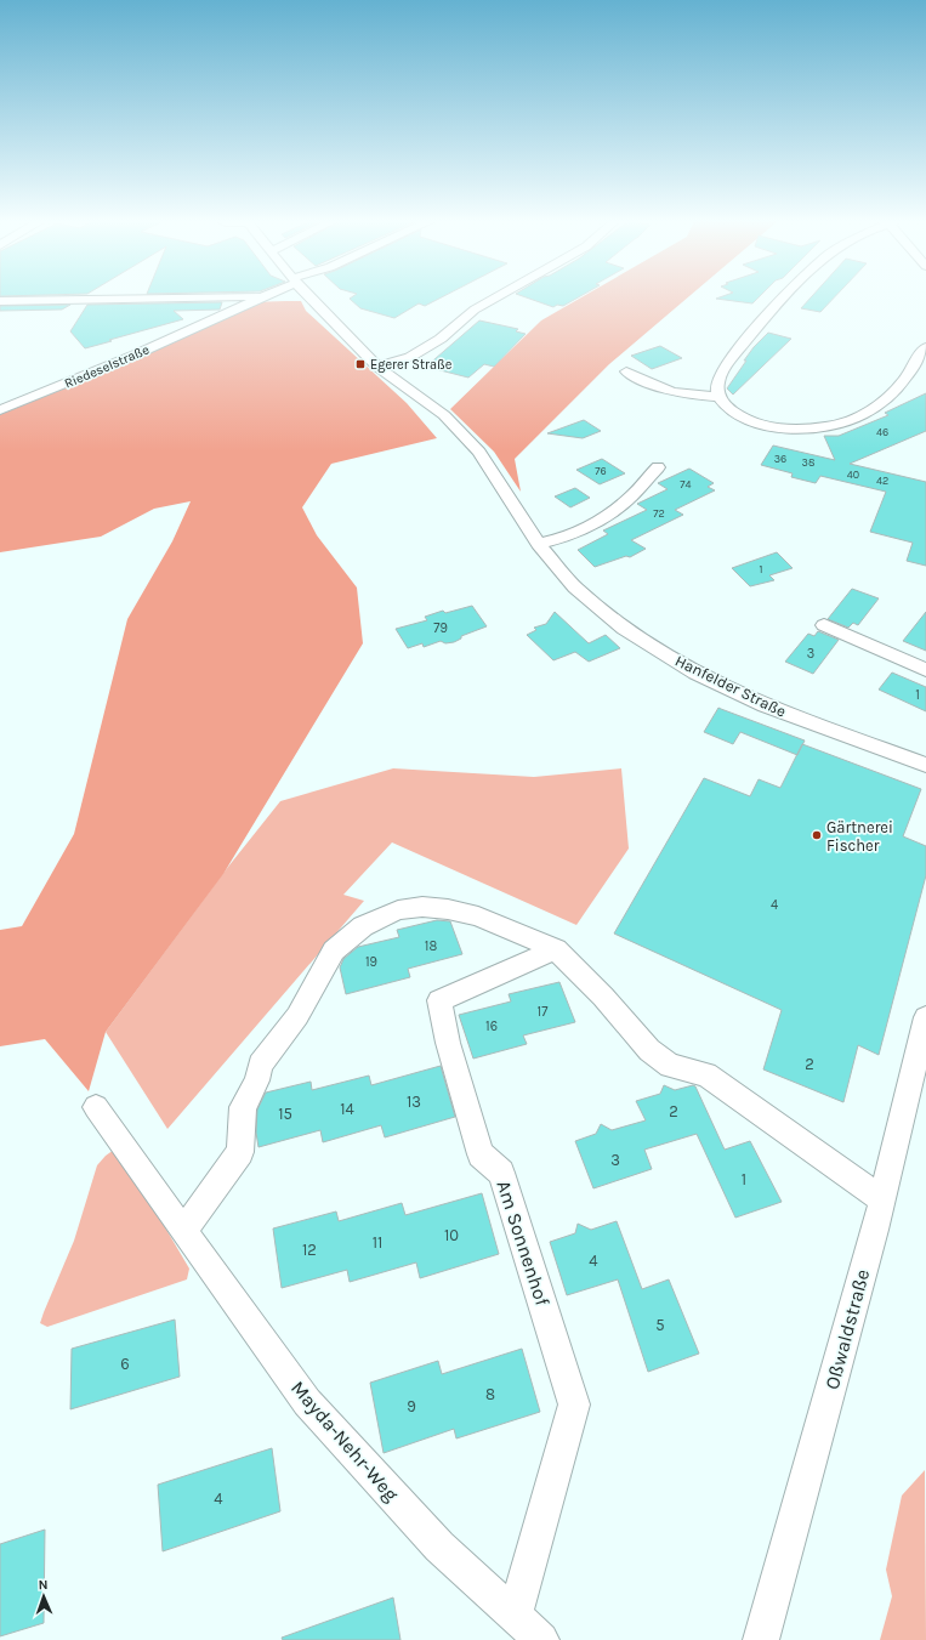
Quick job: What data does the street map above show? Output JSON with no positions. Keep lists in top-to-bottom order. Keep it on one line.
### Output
{"streets":{"street":["Riedeselstraße","Hanfelder Straße","Am Sonnenhof","Oßwaldstraße","Mayda-Nehr-Weg"]},"crossings":[["Am Sonnenhof","Mayda-Nehr-Weg"]],"places":{"transit":["Egerer Straße"],"other":["Gärtnerei Fischer"]},"house_numbers":["46","36","38","76","40","42","74","72","1","79","3","1","4","18","19","17","16","2","13","14","2","15","3","1","10","11","12","4","5","6","8","9","4"],"north":"top"}
